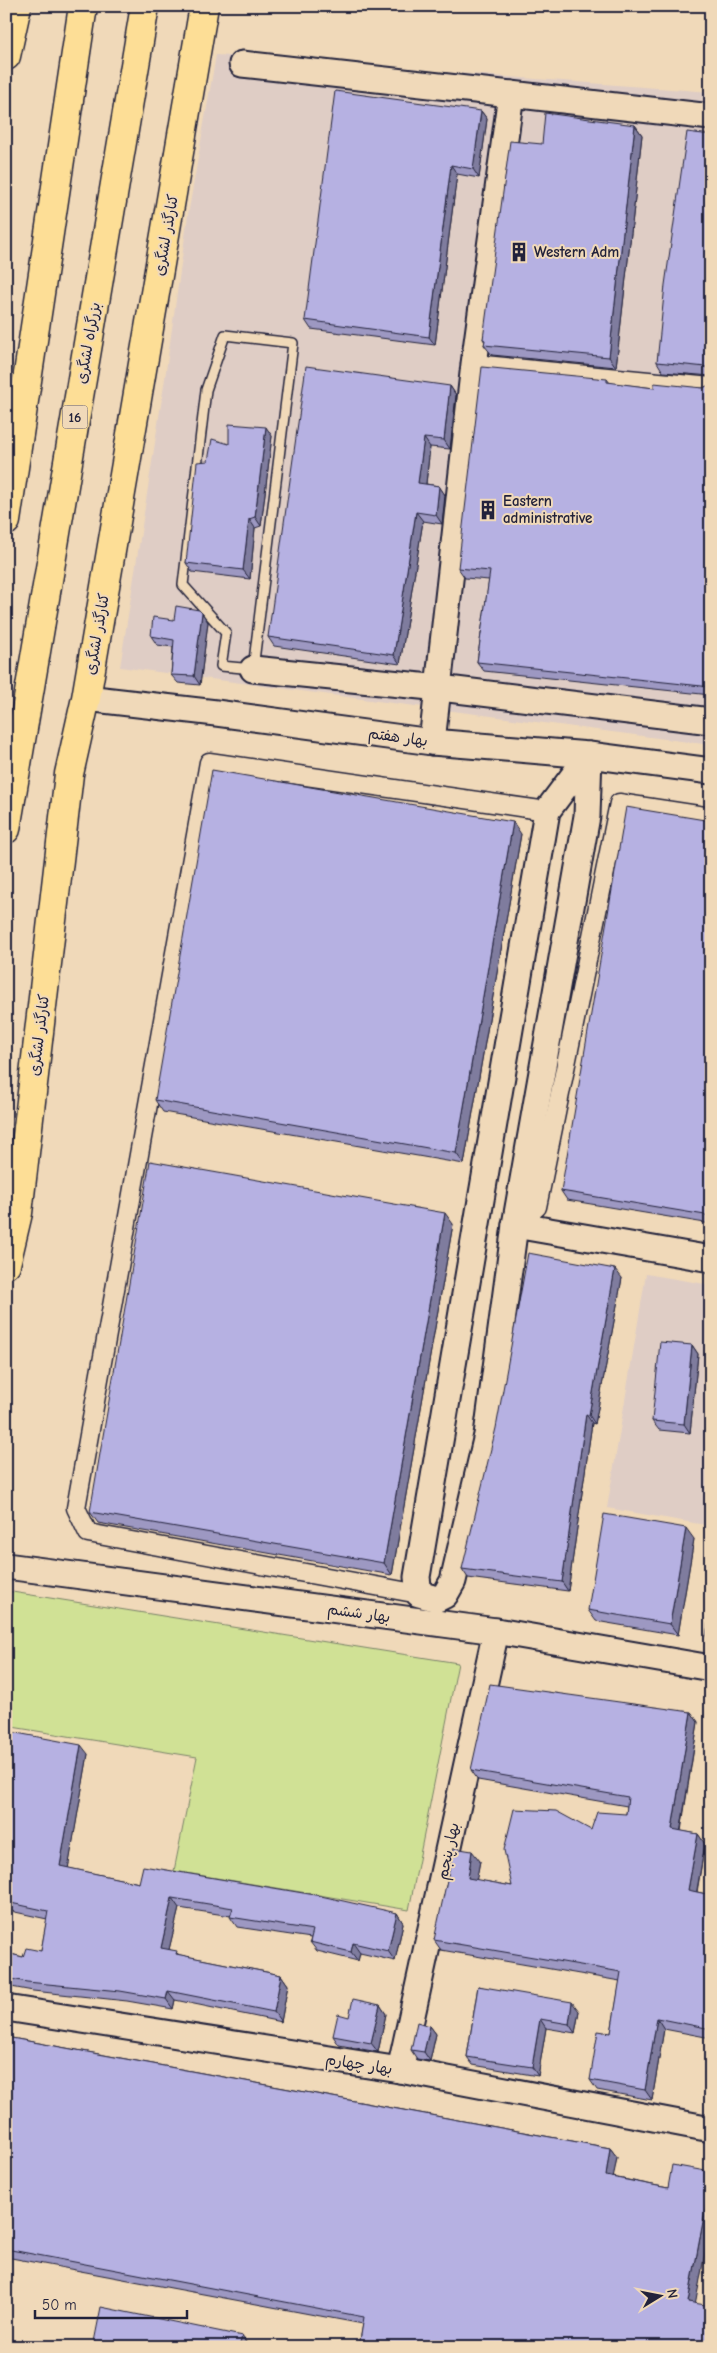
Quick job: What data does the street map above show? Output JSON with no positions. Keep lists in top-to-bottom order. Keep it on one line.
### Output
{"streets":{"main road":["کنارگذر لشگری","بزرگراه لشگری","16"],"street":["بهار هفتم","بهار ششم","بهار پنجم","بهار چهارم"]},"crossings":[["کنارگذر لشگری","بهار هفتم"],["بهار ششم","بهار پنجم"],["بهار پنجم","بهار چهارم"]],"places":{"building":["Western Adm","Eastern administrative"]},"scale_bar":"50 m","north":"right"}
